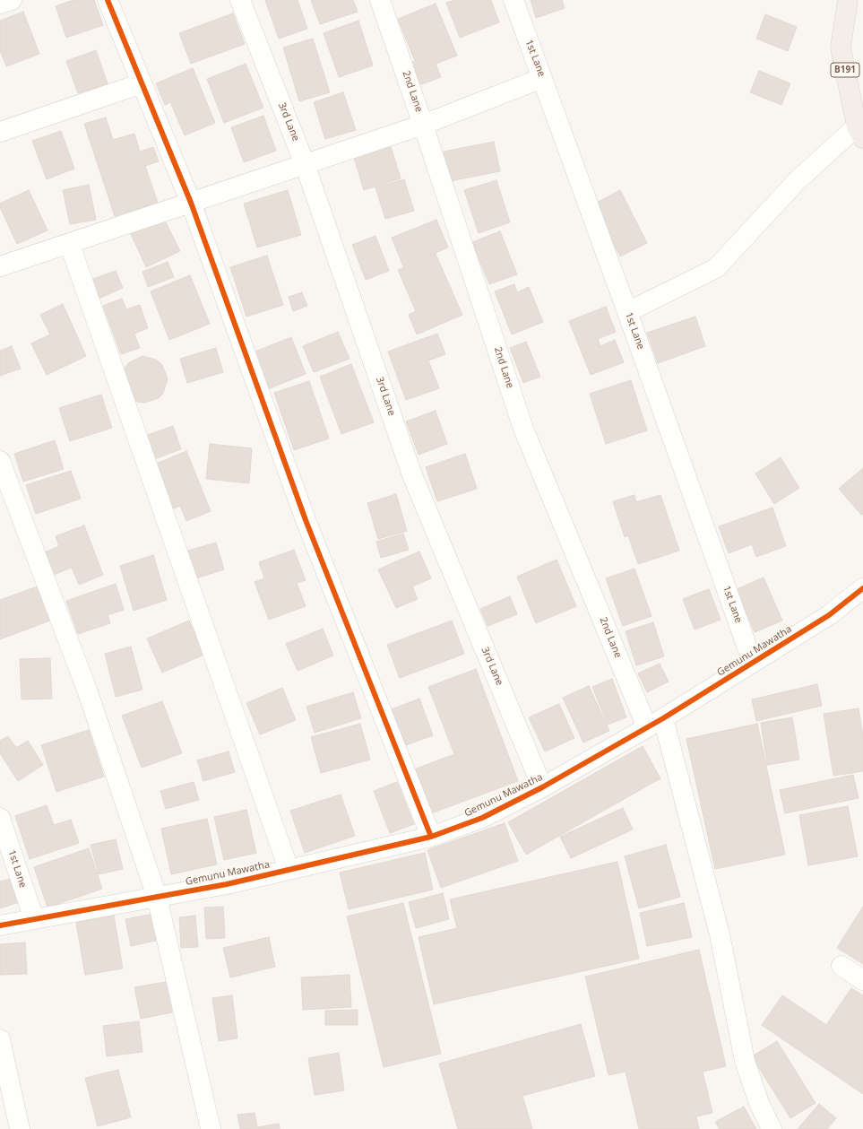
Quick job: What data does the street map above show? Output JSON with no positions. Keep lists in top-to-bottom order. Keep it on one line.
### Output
{"streets":{"main road":["B191"],"street":["1st Lane","2nd Lane","3rd Lane","Gemunu Mawatha"]},"crossings":[["1st Lane","Gemunu Mawatha"],["2nd Lane","Gemunu Mawatha"],["3rd Lane","Gemunu Mawatha"]]}
